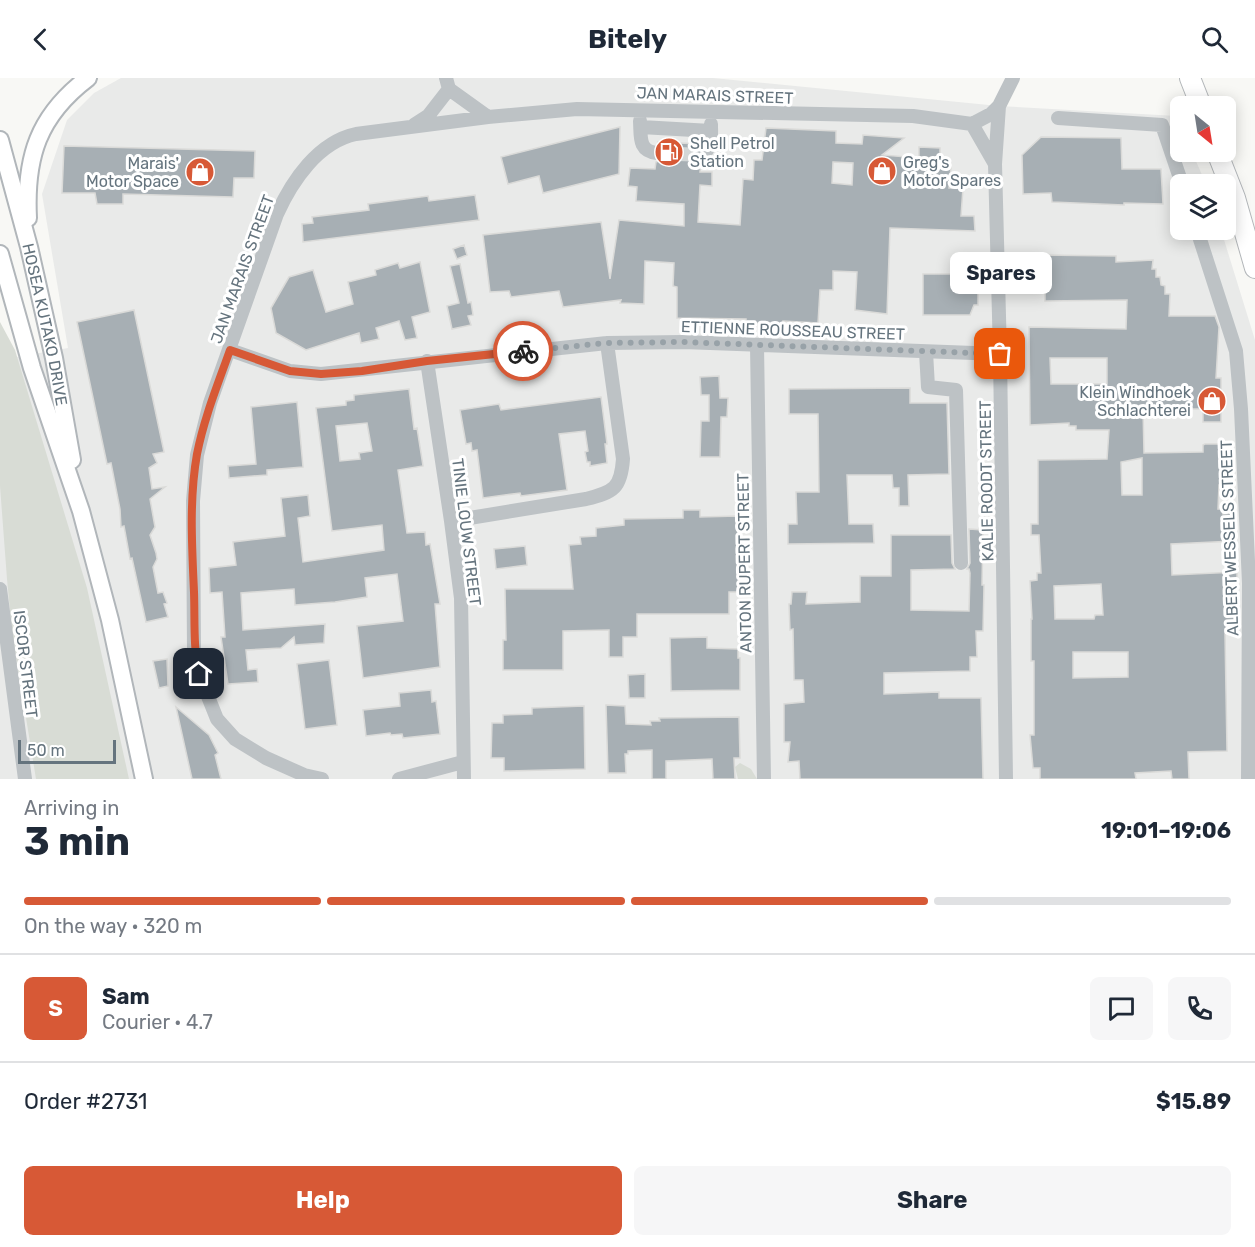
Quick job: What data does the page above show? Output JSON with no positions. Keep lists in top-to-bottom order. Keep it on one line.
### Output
{"streets":{"main road":["HOSEA KUTAKO DRIVE"],"street":["JAN MARAIS STREET","ETTIENNE ROUSSEAU STREET","KALIE ROODT STREET","TINIE LOUW STREET","ALBERT WESSELS STREET","ANTON RUPERT STREET","ISCOR STREET"]},"crossings":[["JAN MARAIS STREET","ETTIENNE ROUSSEAU STREET"],["ETTIENNE ROUSSEAU STREET","KALIE ROODT STREET"],["ETTIENNE ROUSSEAU STREET","TINIE LOUW STREET"],["ETTIENNE ROUSSEAU STREET","ANTON RUPERT STREET"]],"places":{"fuel station":["Shell Petrol Station"],"shop":["Greg's Motor Spares","Marais' Motor Space","Klein Windhoek Schlachterei"],"other":["Spares"]},"scale_bar":"50 m","north":"bottom right","page":{"header":"Bitely","bubble":"Spares","scale":"50 m","heading":["3 min","Arriving in","19:01–19:06"],"panel":["Sam","Courier · 4.7","Order #2731","$15.89"],"bar":"On the way · 320 m","round":"S","buttons":["Help","Share"]}}
